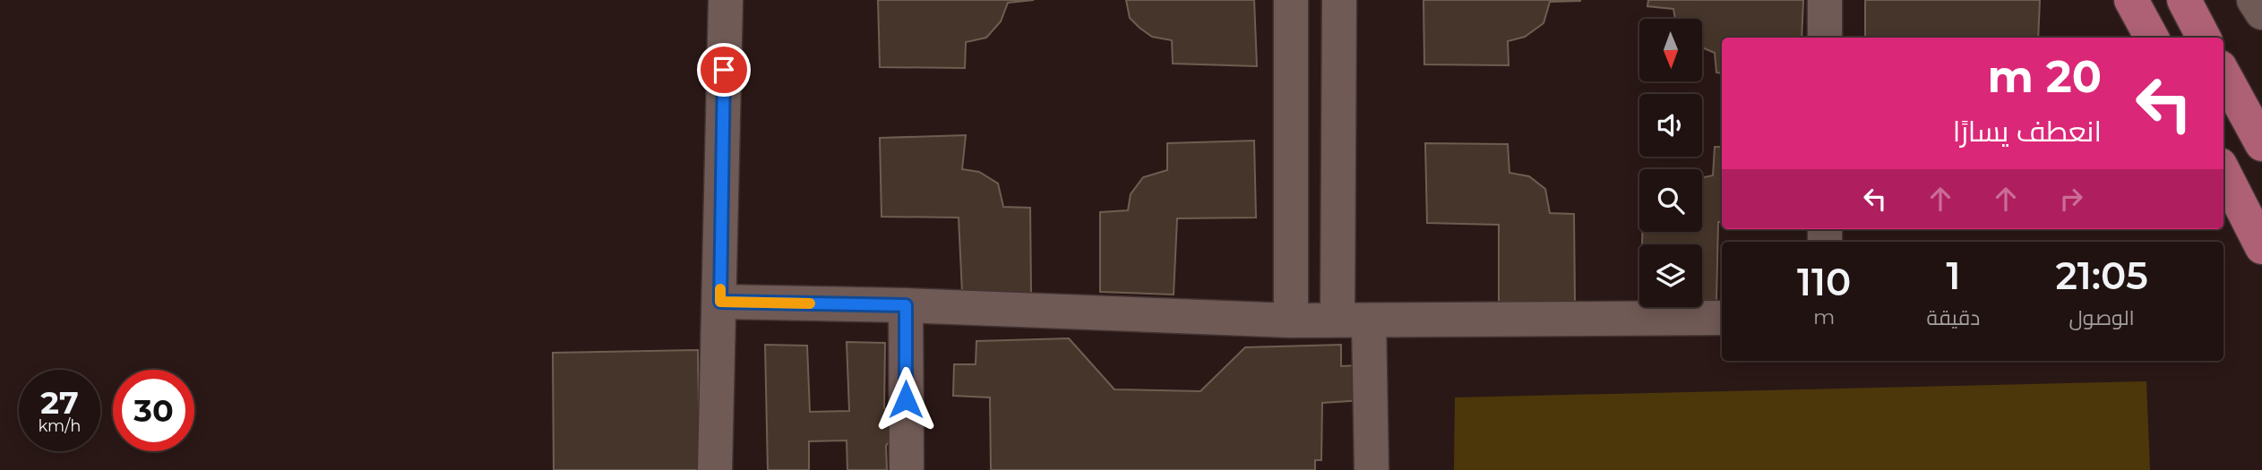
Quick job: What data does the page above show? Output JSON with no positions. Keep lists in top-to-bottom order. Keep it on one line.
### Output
{"north":"bottom","page":{"turn":["20 m","انعطف يسارًا"],"eta":["21:05","الوصول","1","دقيقة","110","m"],"speed":"27 km/h","limit":"30"}}
